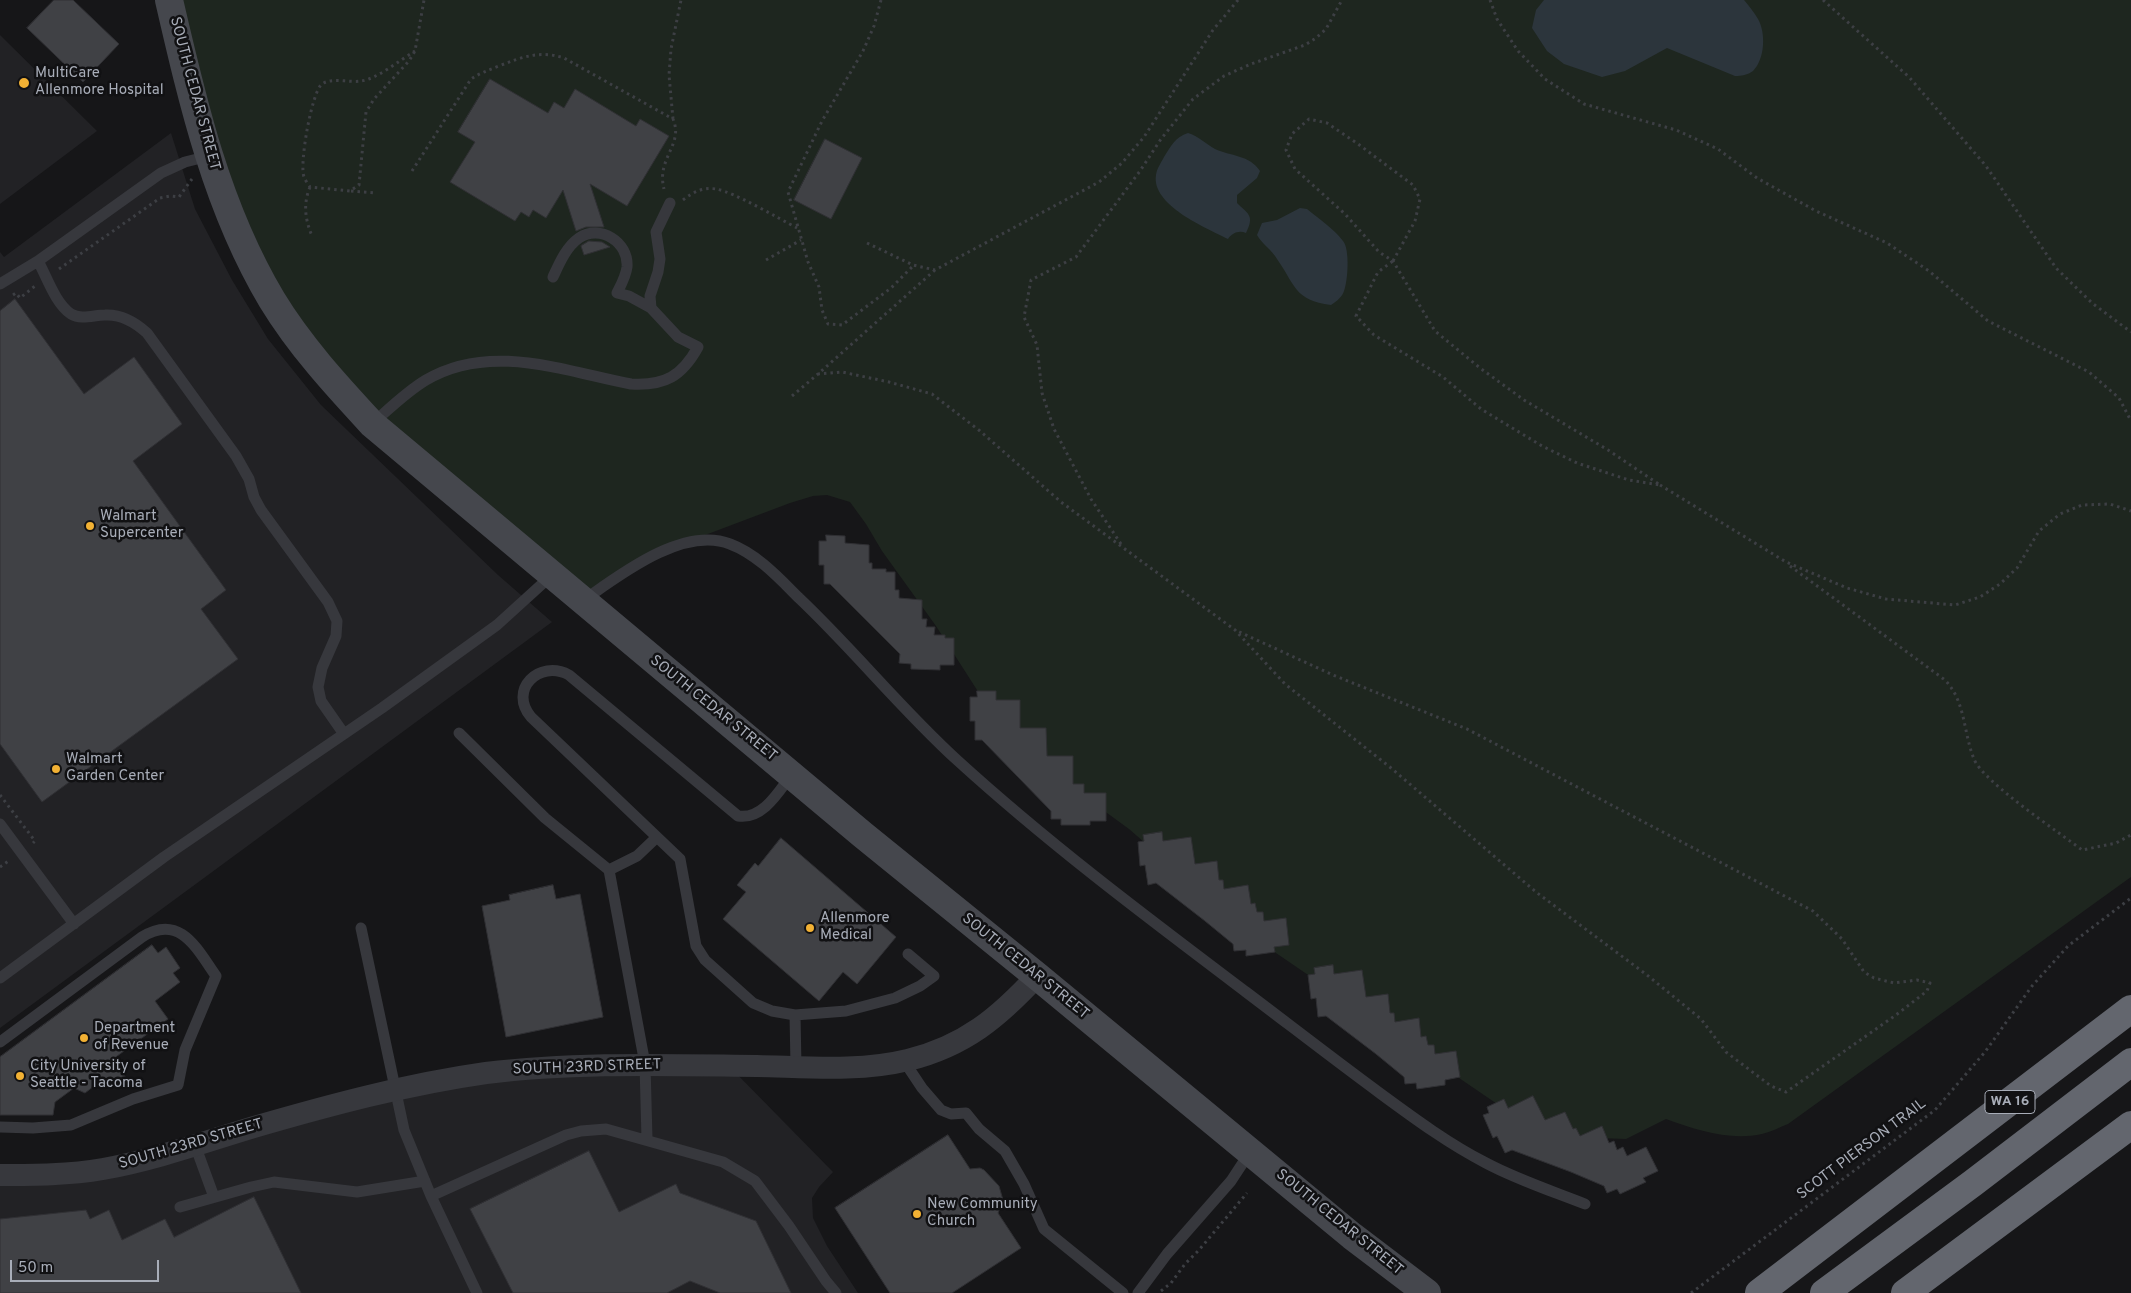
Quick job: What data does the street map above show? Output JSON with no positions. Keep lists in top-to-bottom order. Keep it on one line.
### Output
{"streets":{"highway":["WA 16"],"main road":["SOUTH CEDAR STREET"],"street":["SOUTH 23RD STREET"],"path":["SCOTT PIERSON TRAIL"]},"crossings":[["SOUTH CEDAR STREET","SOUTH 23RD STREET"]],"places":["MultiCare Allenmore Hospital","Walmart Supercenter","Walmart Garden Center","Allenmore Medical","Department of Revenue","City University of Seattle - Tacoma","New Community Church"],"scale_bar":"50 m"}
